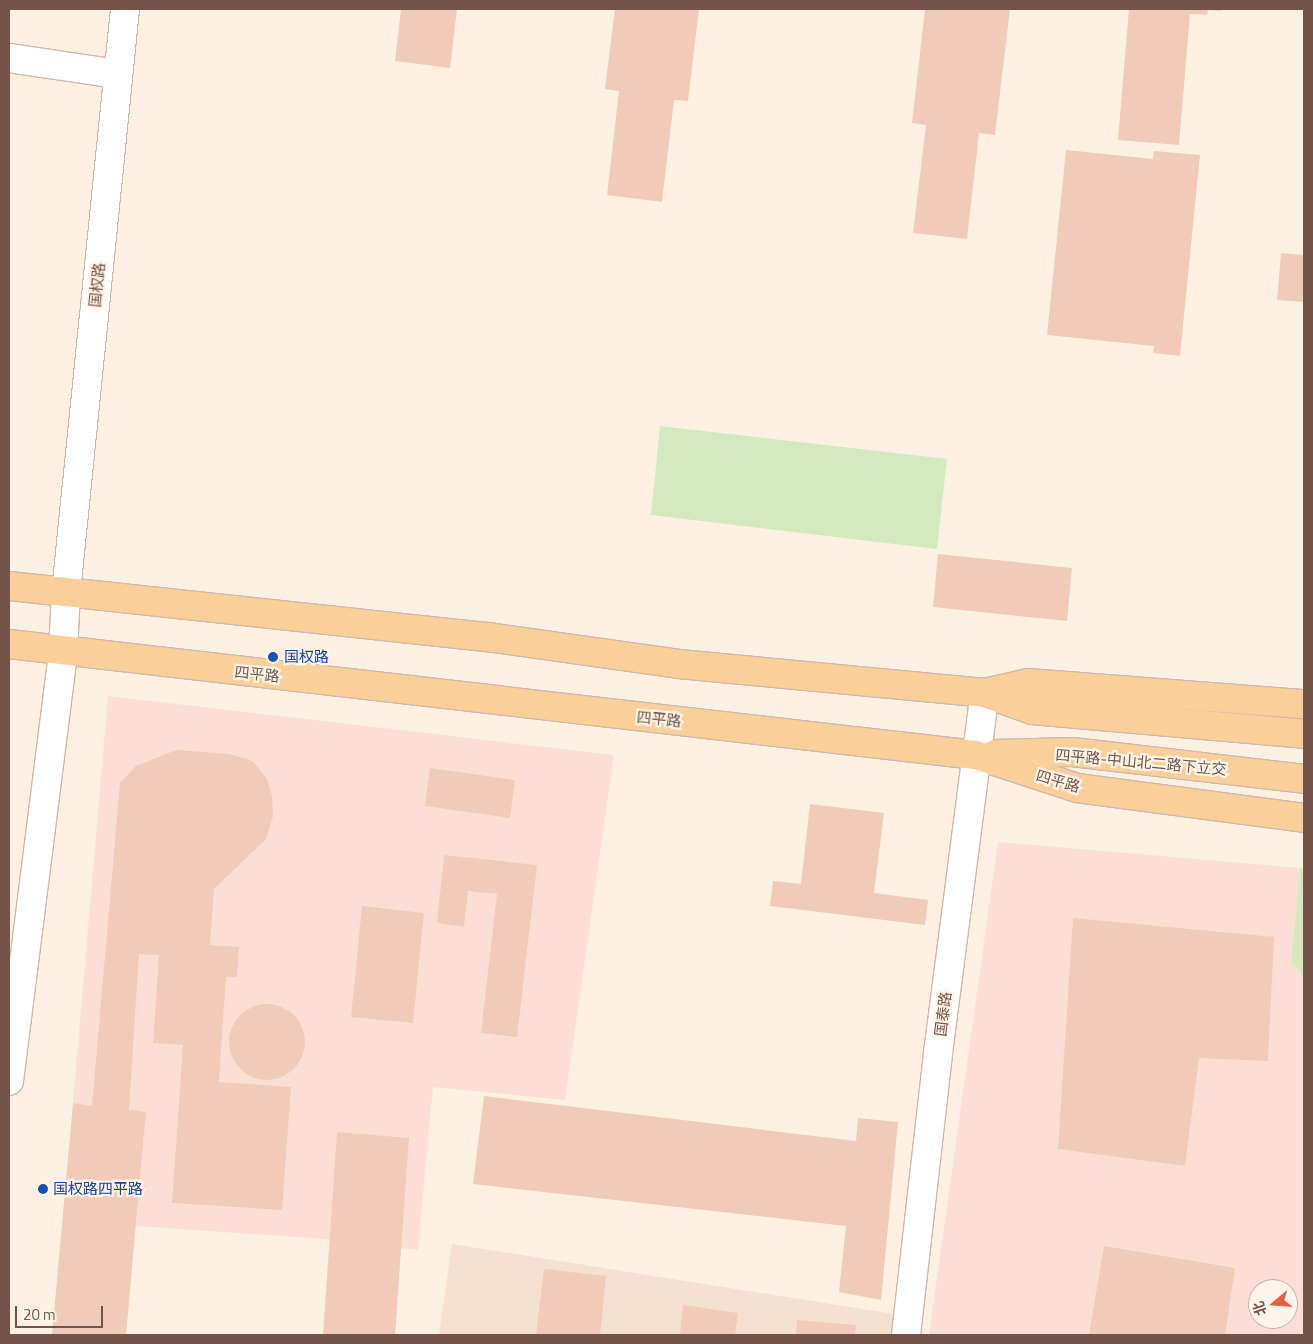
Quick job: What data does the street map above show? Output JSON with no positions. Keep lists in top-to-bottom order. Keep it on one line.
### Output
{"streets":{"main road":["四平路","四平路-中山北二路下立交"],"street":["国权路","国泰路"]},"crossings":[["国权路","四平路"],["四平路","四平路-中山北二路下立交"],["四平路","国泰路"],["四平路-中山北二路下立交","国泰路"]],"places":["国权路","国权路四平路"],"scale_bar":"20 m","north":"left"}
